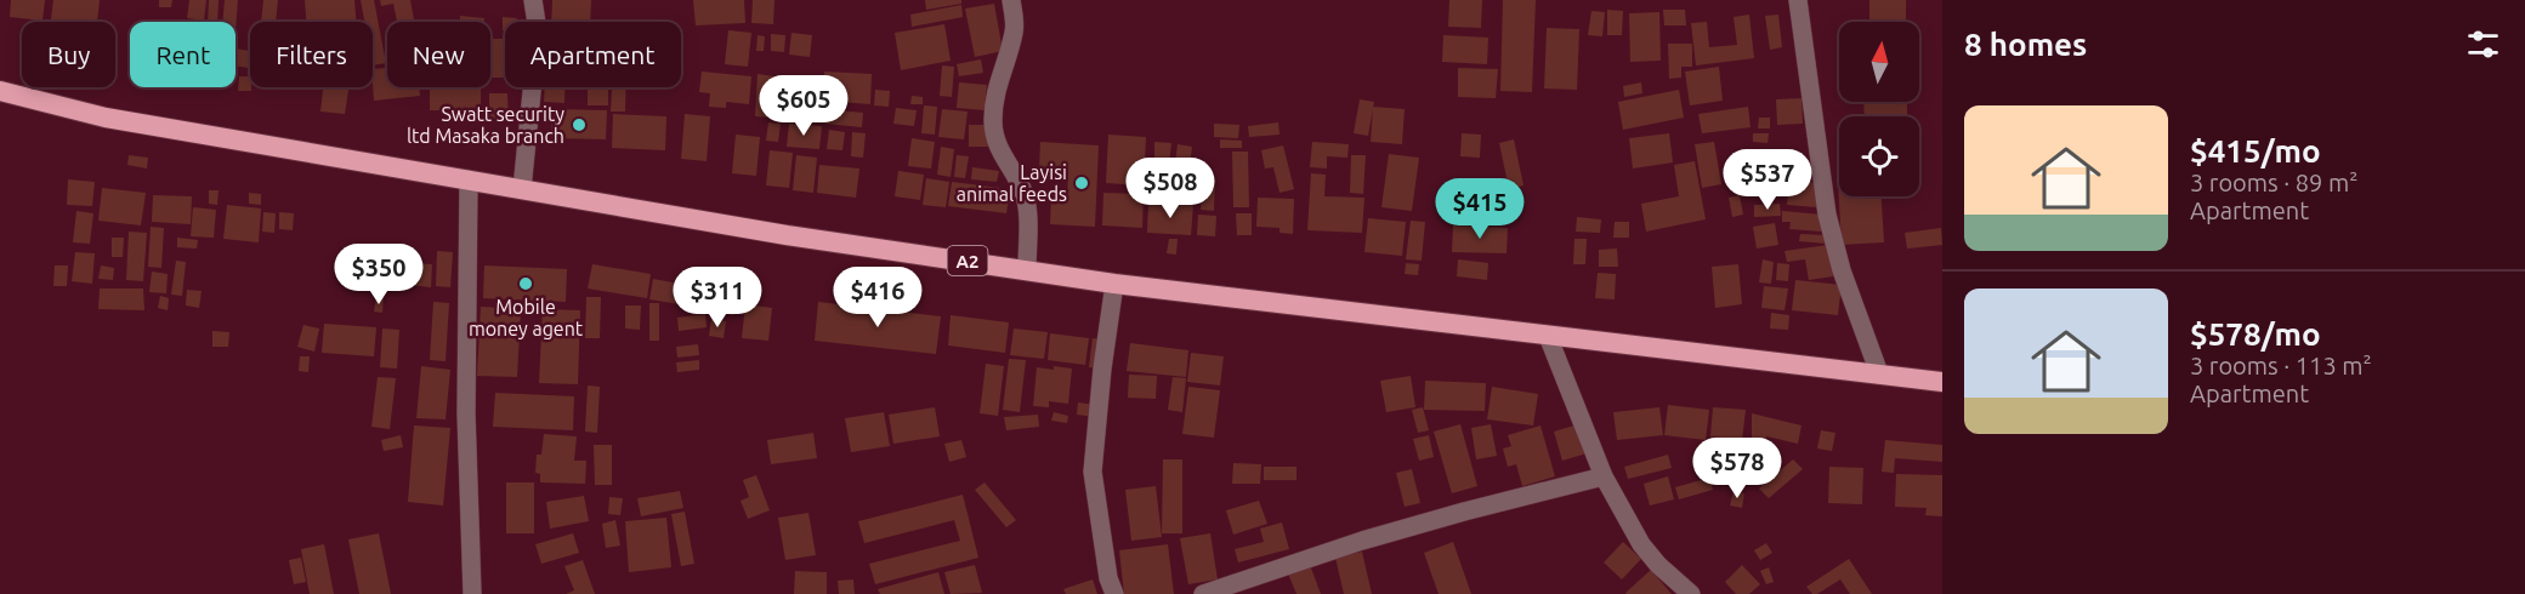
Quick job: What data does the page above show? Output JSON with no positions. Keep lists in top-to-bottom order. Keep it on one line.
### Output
{"streets":{"highway":["A2"]},"places":["Swatt security ltd Masaka branch","Layisi animal feeds","Mobile money agent"],"north":"top","page":{"heading":"8 homes","chip":["Buy","Rent","Filters","New","Apartment"],"price":["$605","$537","$508","$415","$350","$311","$416","$578"],"list":[{"name":"$415/mo","note":"3 rooms · 89 m² · Apartment"},{"name":"$578/mo","note":"3 rooms · 113 m² · Apartment"}]}}
